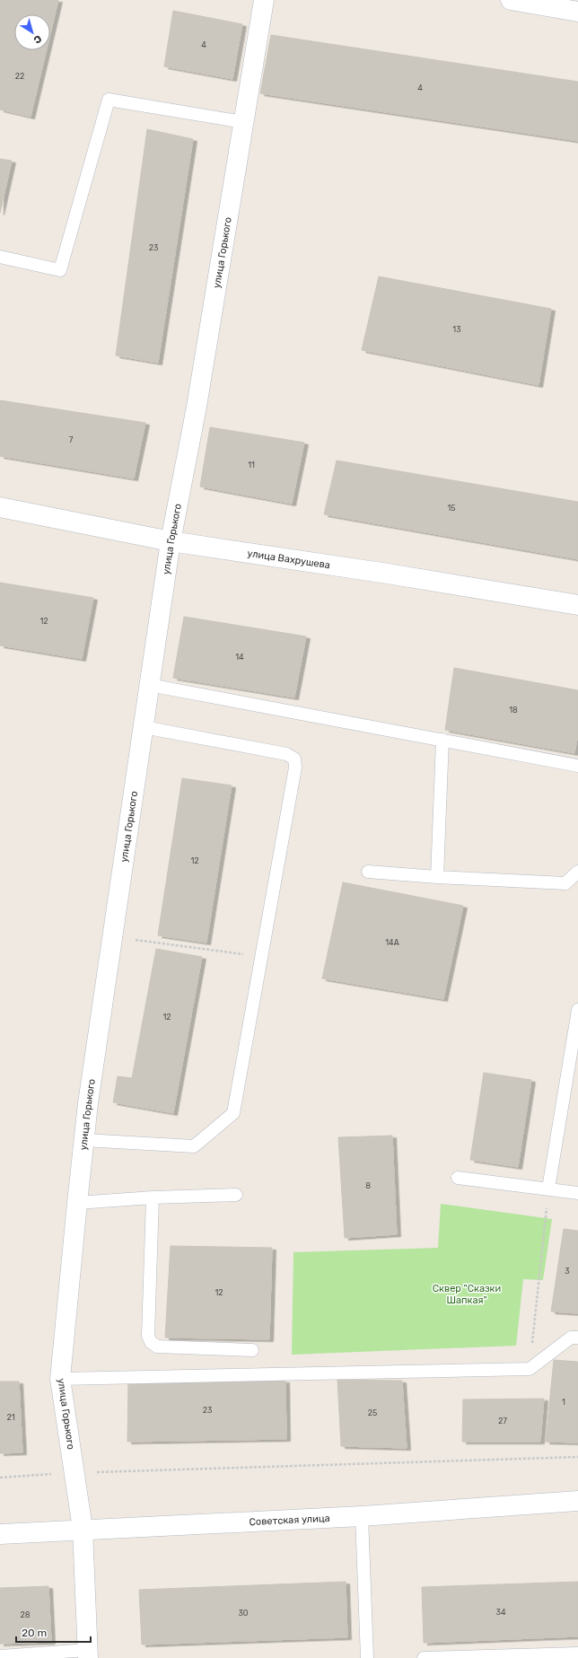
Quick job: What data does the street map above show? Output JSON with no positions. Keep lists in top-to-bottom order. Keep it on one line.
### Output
{"streets":{"street":["улица Горького","улица Вахрушева","Советская улица"]},"crossings":[["улица Горького","улица Вахрушева"],["улица Горького","Советская улица"]],"parks":["Сквер \"Сказки Шапкая\""],"house_numbers":["4","22","4","23","13","7","11","15","12","14","18","12","14А","12","8","3","12","1","23","25","21","27","34","30","28"],"scale_bar":"20 m","north":"bottom right"}
